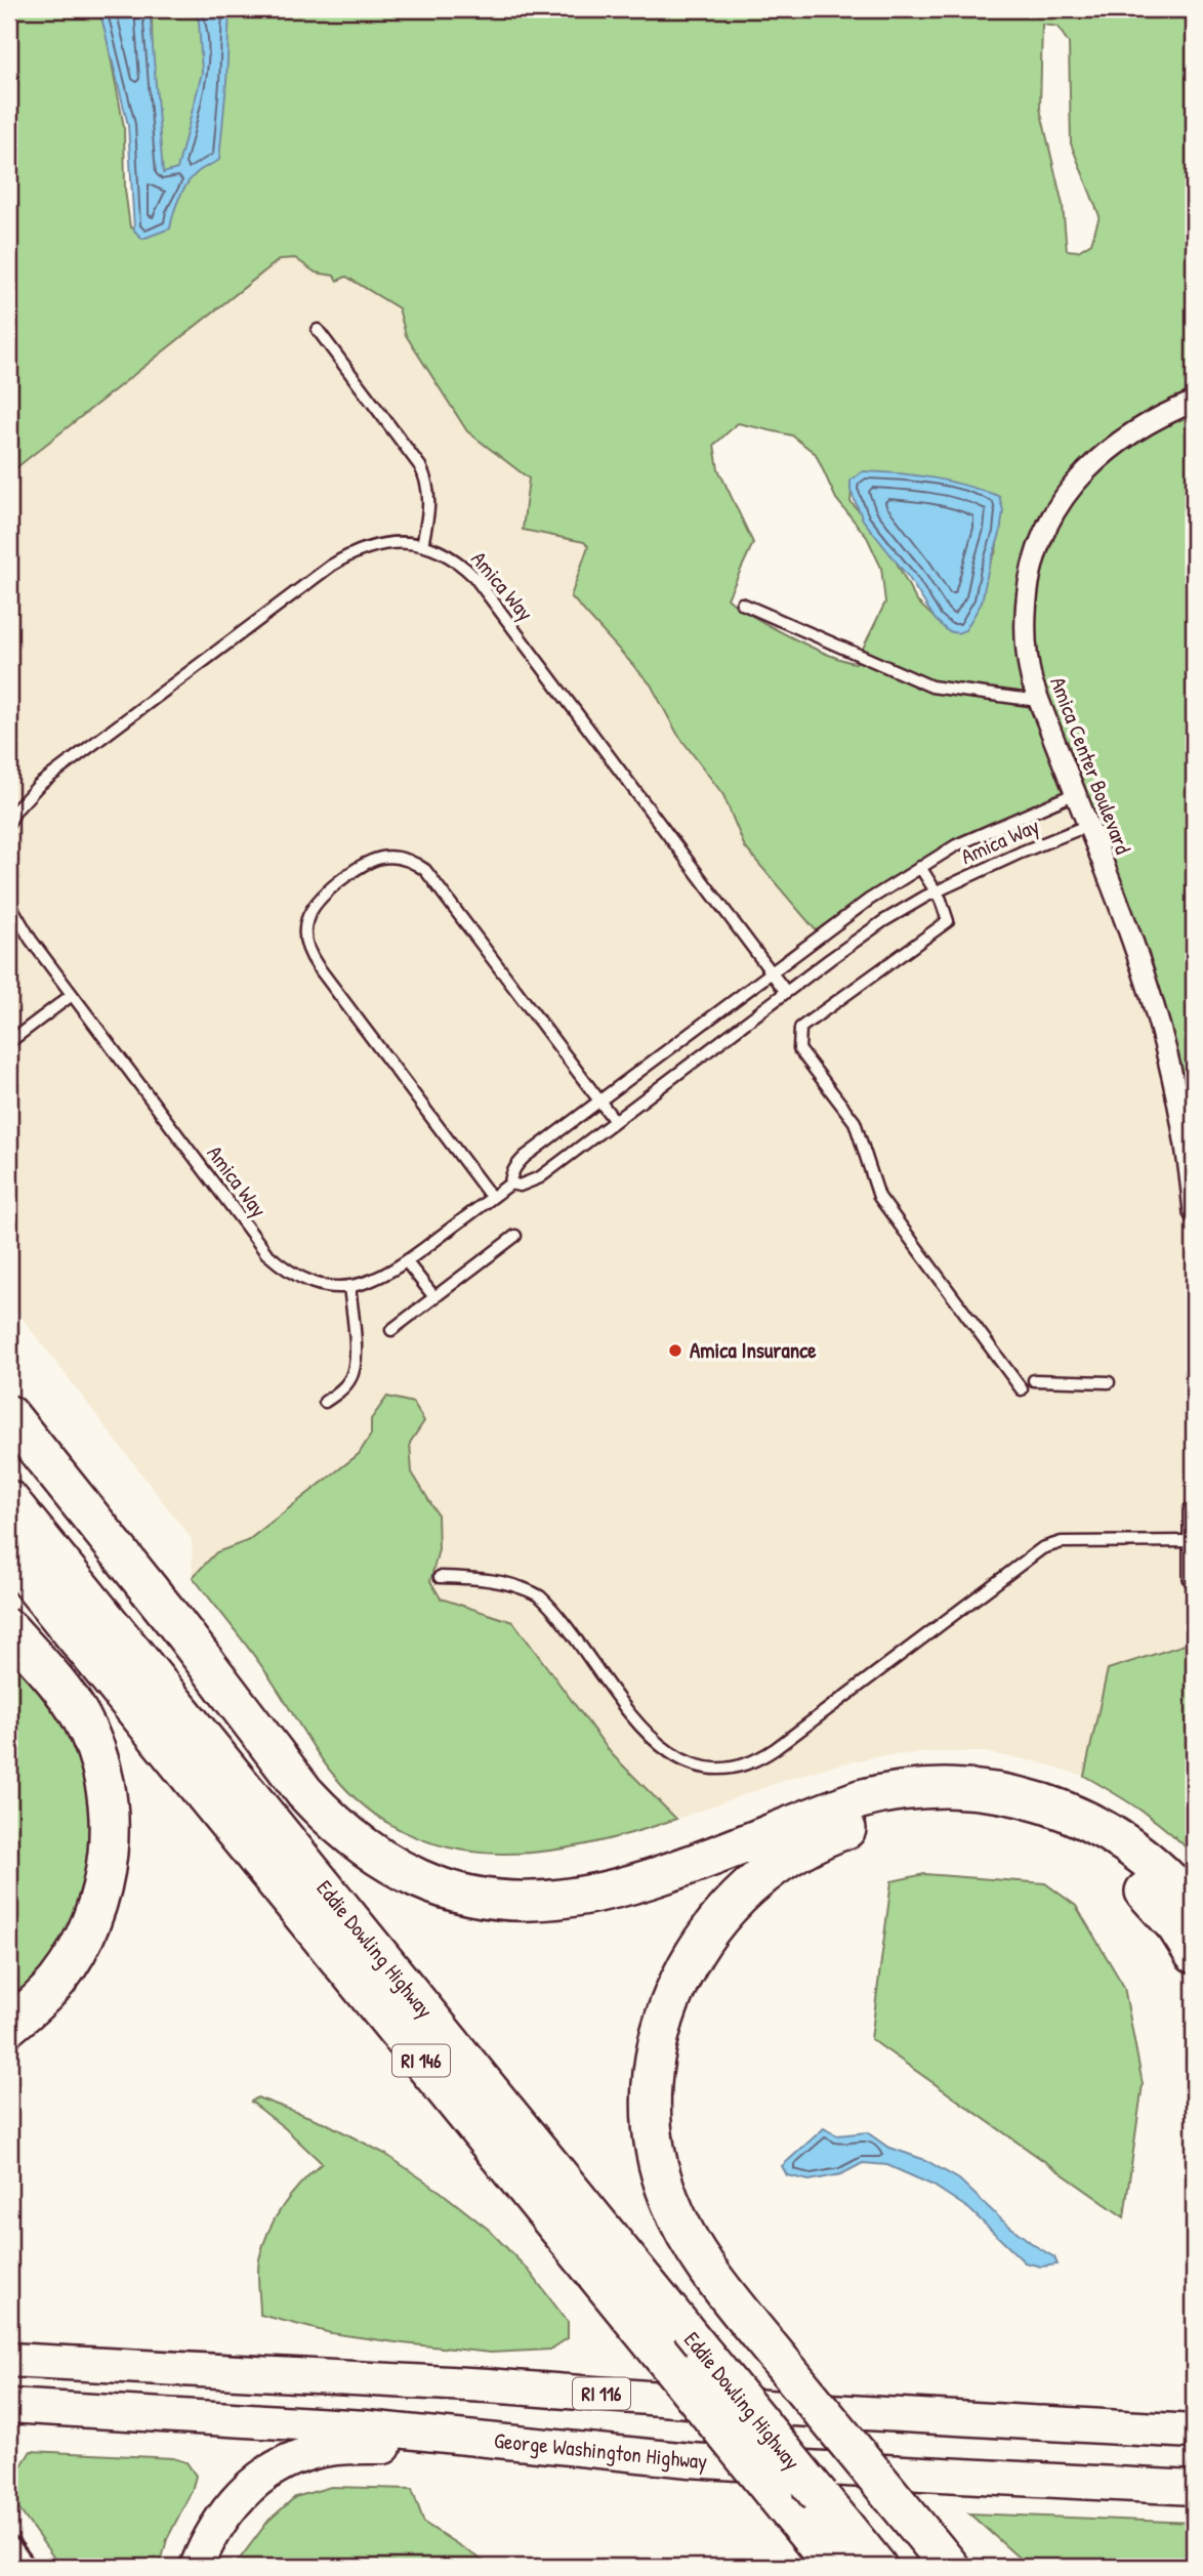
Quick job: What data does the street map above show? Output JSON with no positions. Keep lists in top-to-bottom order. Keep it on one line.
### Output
{"streets":{"highway":["Eddie Dowling Highway","RI 146"],"main road":["RI 116","George Washington Highway"],"street":["Amica Center Boulevard"],"lane":["Amica Way"]},"crossings":[["Amica Way","Amica Center Boulevard"]],"places":["Amica Insurance"]}
